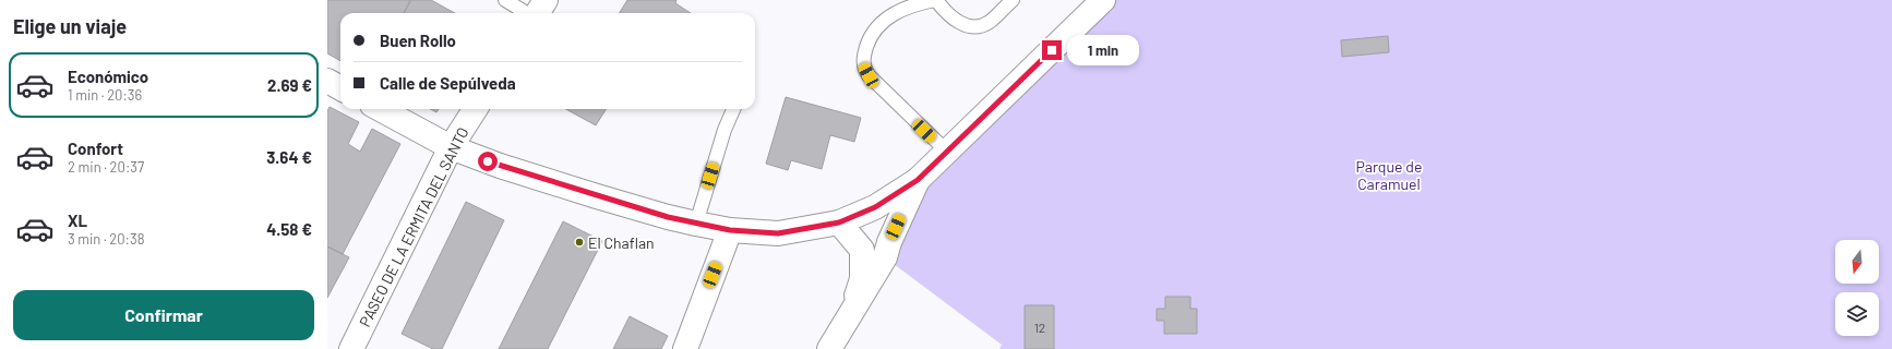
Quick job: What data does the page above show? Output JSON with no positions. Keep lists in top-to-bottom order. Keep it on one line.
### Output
{"streets":{"street":["PASEO DE LA ERMITA DEL SANTO"]},"parks":["Parque de Caramuel"],"places":["El Chaflan"],"house_numbers":["12"],"north":"bottom","page":{"heading":"Elige un viaje","banner":["Buen Rollo","Calle de Sepúlveda"],"bubble":"1 min","list":[{"name":"Económico","note":"1 min · 20:36","value":"2.69 €"},{"name":"Confort","note":"2 min · 20:37","value":"3.64 €"},{"name":"XL","note":"3 min · 20:38","value":"4.58 €"}],"buttons":"Confirmar"}}
